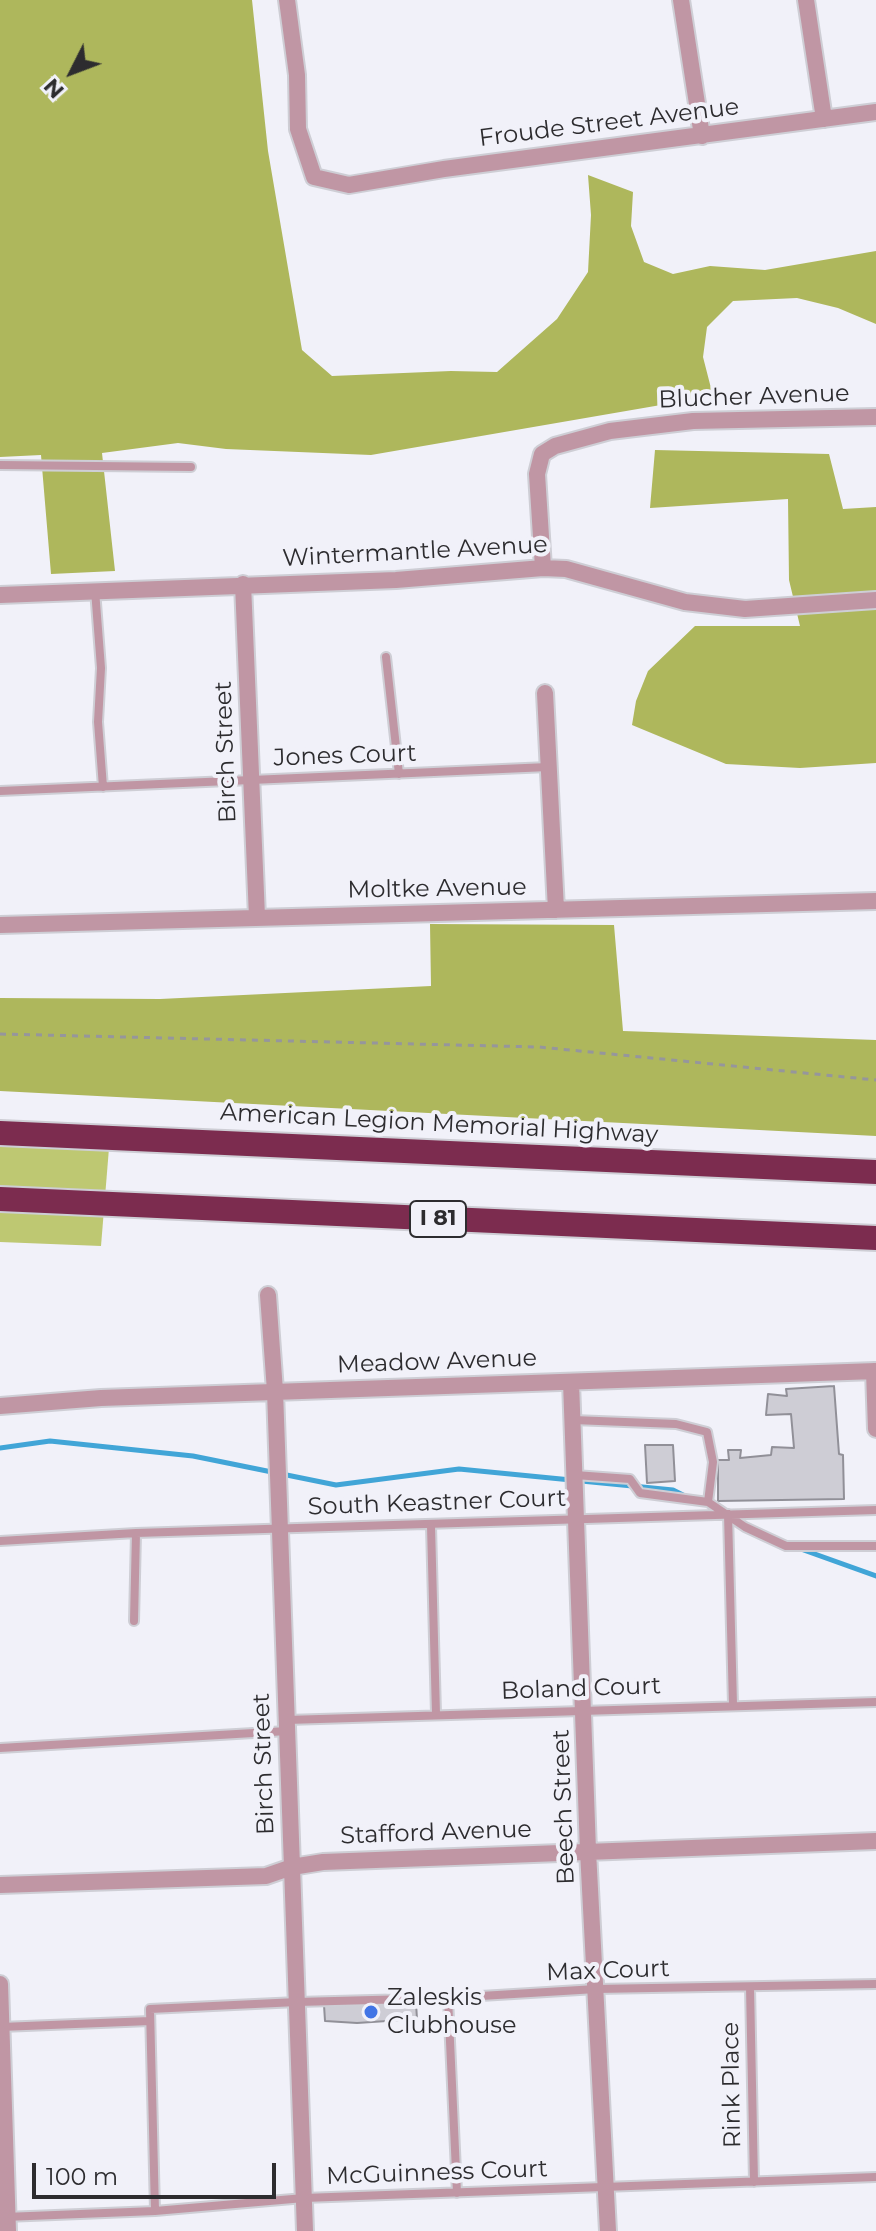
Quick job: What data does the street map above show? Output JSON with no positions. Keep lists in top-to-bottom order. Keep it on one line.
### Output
{"streets":{"highway":["American Legion Memorial Highway","I 81"],"street":["Froude Street Avenue","Blucher Avenue","Wintermantle Avenue","Birch Street","Moltke Avenue","Meadow Avenue","Beech Street","Stafford Avenue"],"lane":["Jones Court","South Keastner Court","Boland Court","Max Court","Rink Place","McGuinness Court"]},"crossings":[["Blucher Avenue","Wintermantle Avenue"],["Wintermantle Avenue","Birch Street"],["Birch Street","Jones Court"],["Birch Street","Moltke Avenue"],["Birch Street","Meadow Avenue"],["Birch Street","South Keastner Court"],["Birch Street","Boland Court"],["Birch Street","Stafford Avenue"],["Birch Street","Max Court"],["Birch Street","McGuinness Court"],["Meadow Avenue","Beech Street"],["South Keastner Court","Beech Street"],["Boland Court","Beech Street"],["Beech Street","Stafford Avenue"],["Beech Street","Max Court"],["Beech Street","McGuinness Court"],["Max Court","Rink Place"],["Rink Place","McGuinness Court"]],"places":["Zaleskis Clubhouse"],"scale_bar":"100 m","north":"bottom left"}
